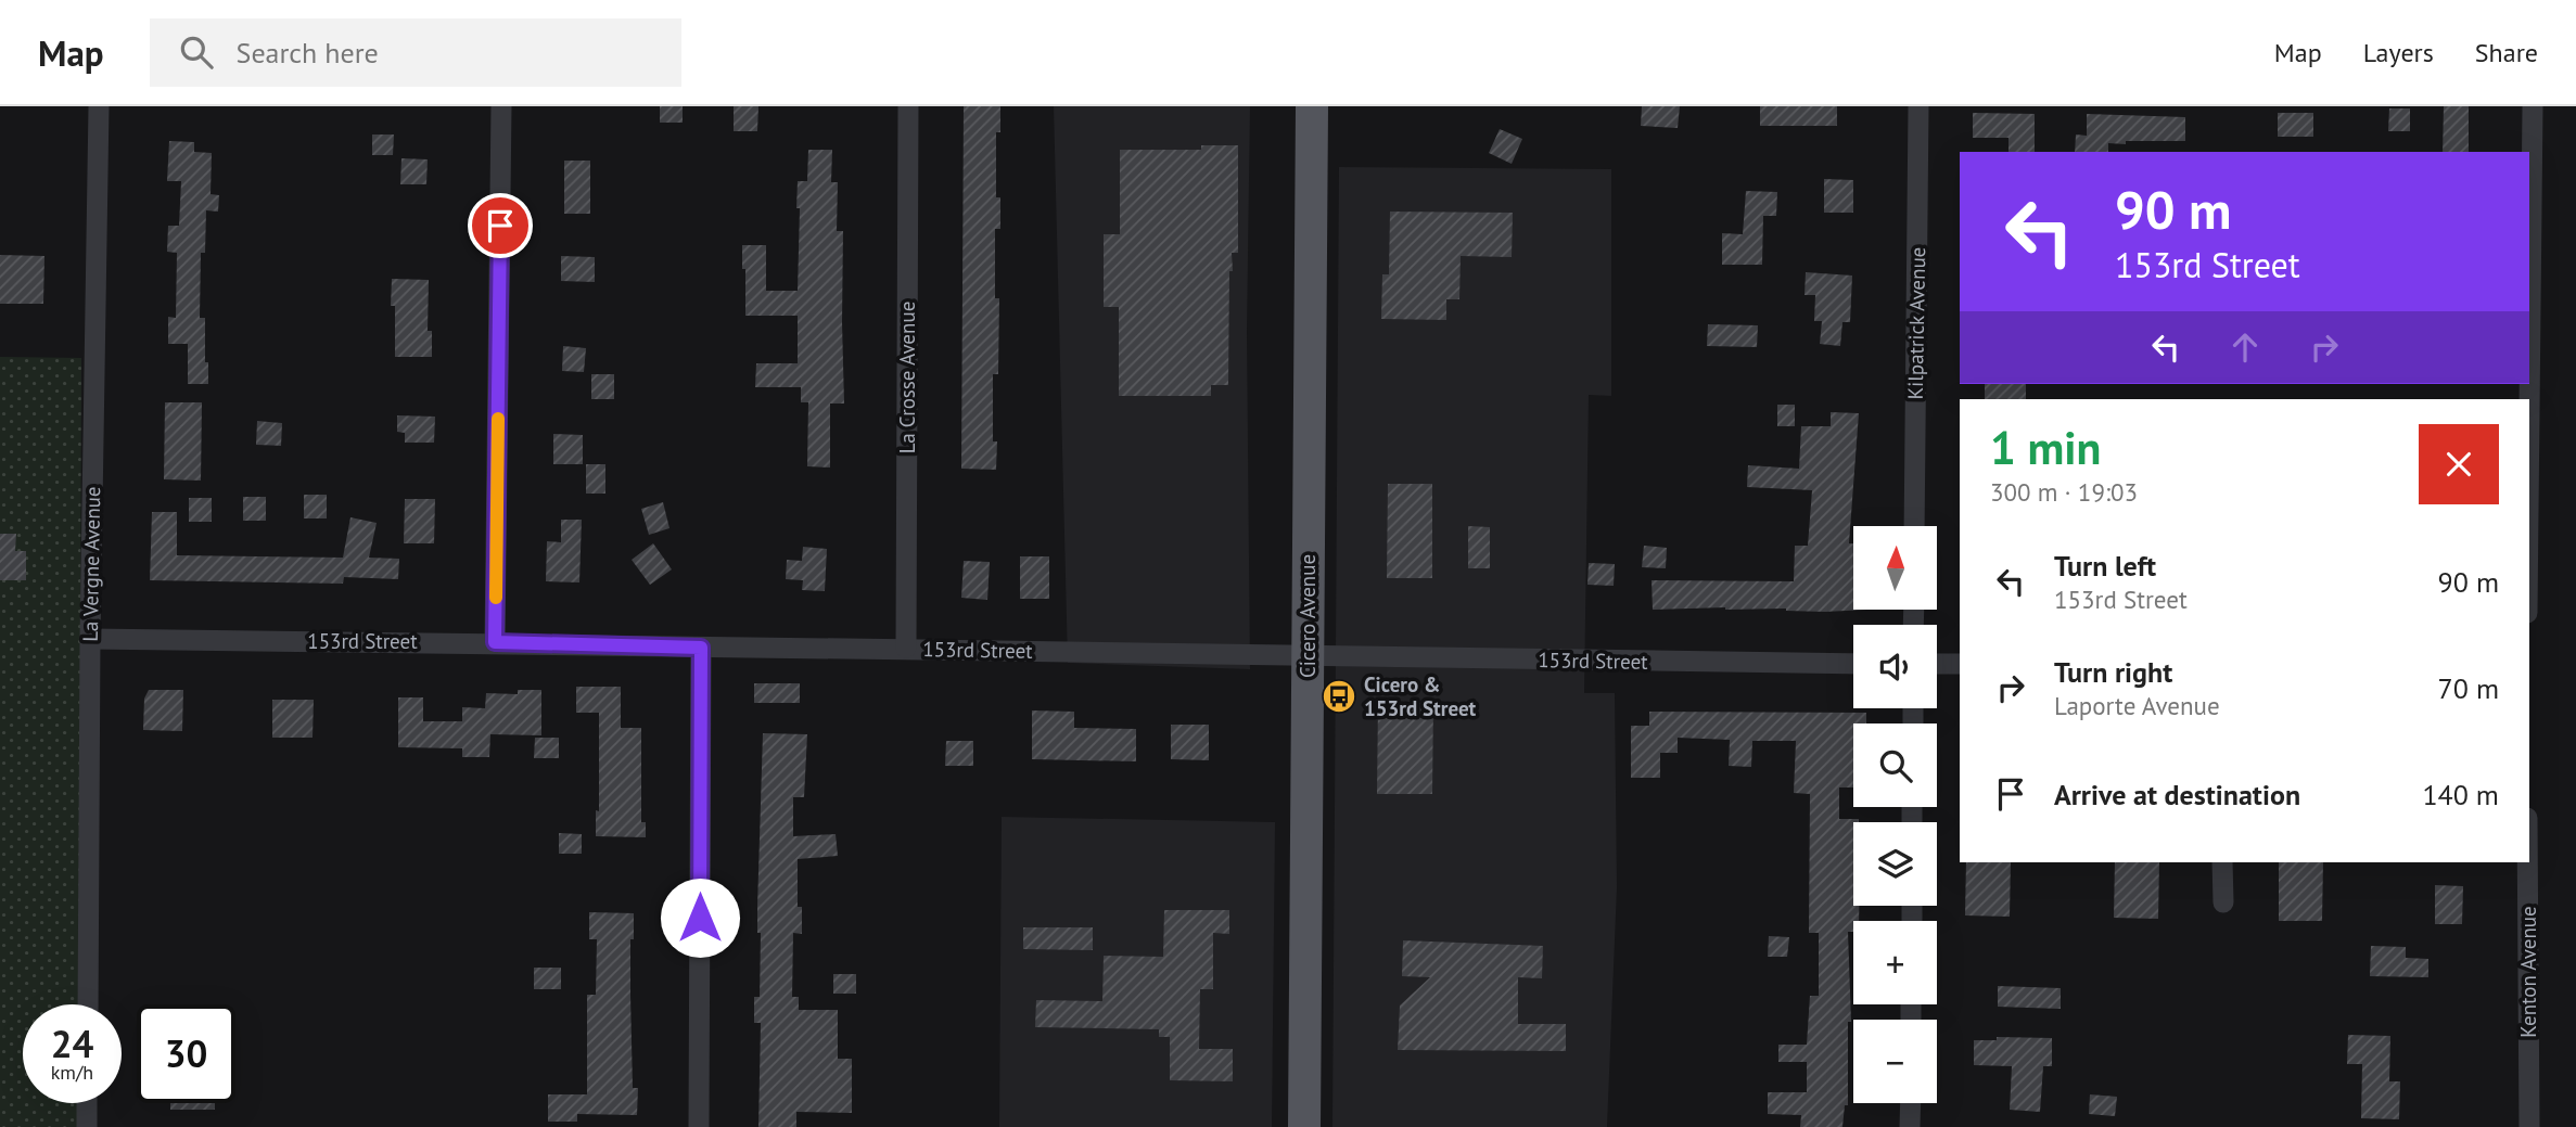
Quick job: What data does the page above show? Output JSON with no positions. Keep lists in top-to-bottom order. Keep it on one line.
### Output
{"streets":{"main road":["Cicero Avenue"],"street":["Kilpatrick Avenue","La Crosse Avenue","La Vergne Avenue","153rd Street","Kenton Avenue"]},"crossings":[["La Crosse Avenue","153rd Street"],["La Vergne Avenue","153rd Street"],["Cicero Avenue","153rd Street"]],"places":{"bus stop":["Cicero & 153rd Street"]},"north":"top","page":{"header":"Map","search":"Search here","nav":["Map","Layers","Share"],"turn":["90 m","153rd Street"],"heading":["1 min","300 m · 19:03"],"map_buttons":["+","−"],"list":[{"name":"Turn left","note":"153rd Street","value":"90 m"},{"name":"Turn right","note":"Laporte Avenue","value":"70 m"},{"name":"Arrive at destination","value":"140 m"}],"speed":"24 km/h","limit":"30"}}
